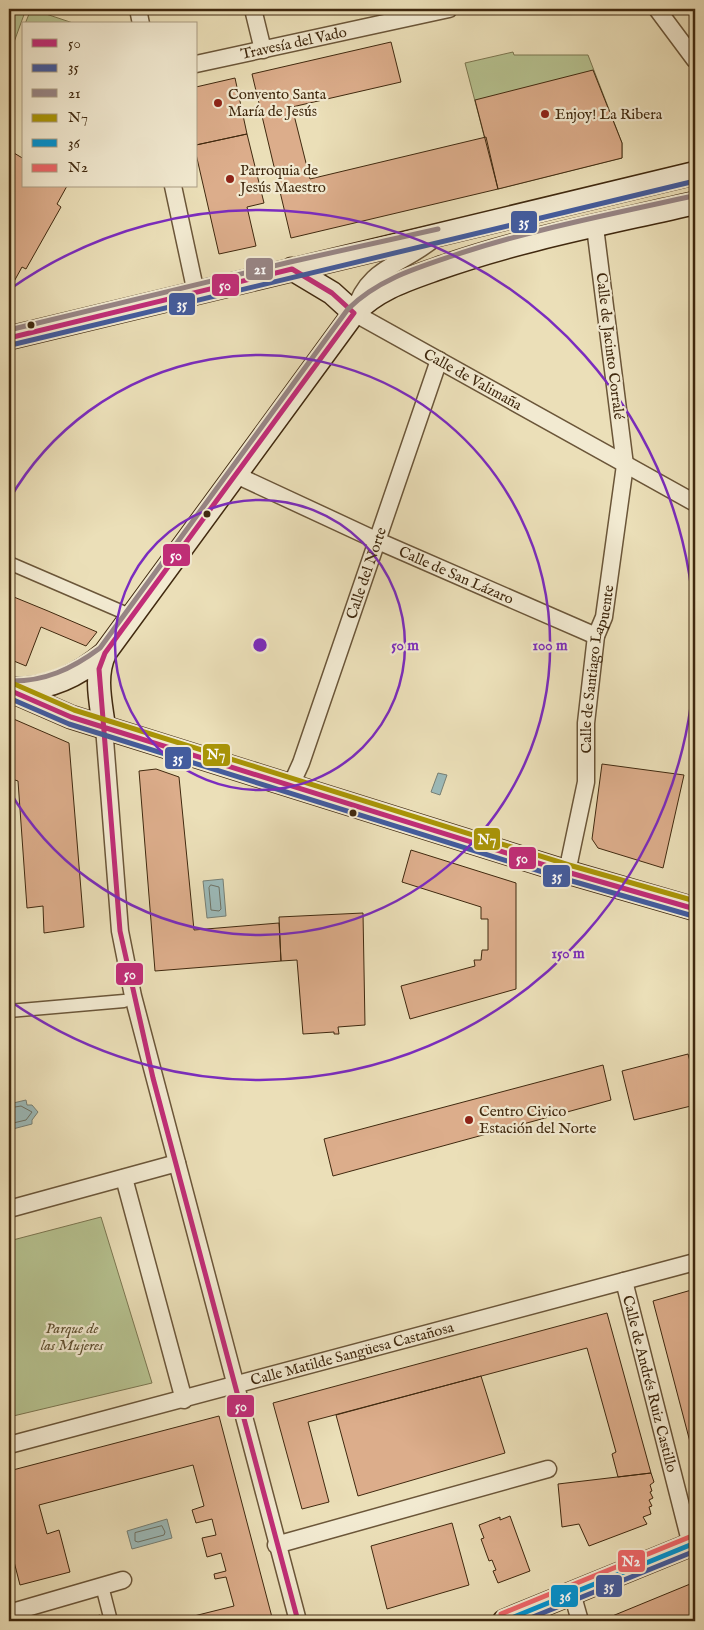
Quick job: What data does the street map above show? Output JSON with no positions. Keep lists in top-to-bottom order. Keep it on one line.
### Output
{"streets":{"street":["Travesía del Vado","Calle de Jacinto Corralé","Calle de Valimaña","Calle del Norte","Calle de San Lázaro","Calle de Santiago Lapuente","Calle Matilde Sangüesa Castañosa","Calle de Andrés Ruiz Castillo"]},"crossings":[["Calle de Jacinto Corralé","Calle de Valimaña"],["Calle de Jacinto Corralé","Calle de Santiago Lapuente"],["Calle de Valimaña","Calle del Norte"],["Calle de Valimaña","Calle de Santiago Lapuente"],["Calle del Norte","Calle de San Lázaro"],["Calle de San Lázaro","Calle de Santiago Lapuente"],["Calle Matilde Sangüesa Castañosa","Calle de Andrés Ruiz Castillo"]],"parks":["Parque de las Mujeres"],"places":["Convento Santa María de Jesús","Enjoy! La Ribera","Parroquia de Jesús Maestro","Centro Civico Estación del Norte"],"lines":["transit line 35","transit line 21","transit line 50","transit line N7","transit line N2","transit line 36"],"legend":["50","35","21","N7","36","N2"],"rings":["50 m","100 m","150 m"]}
